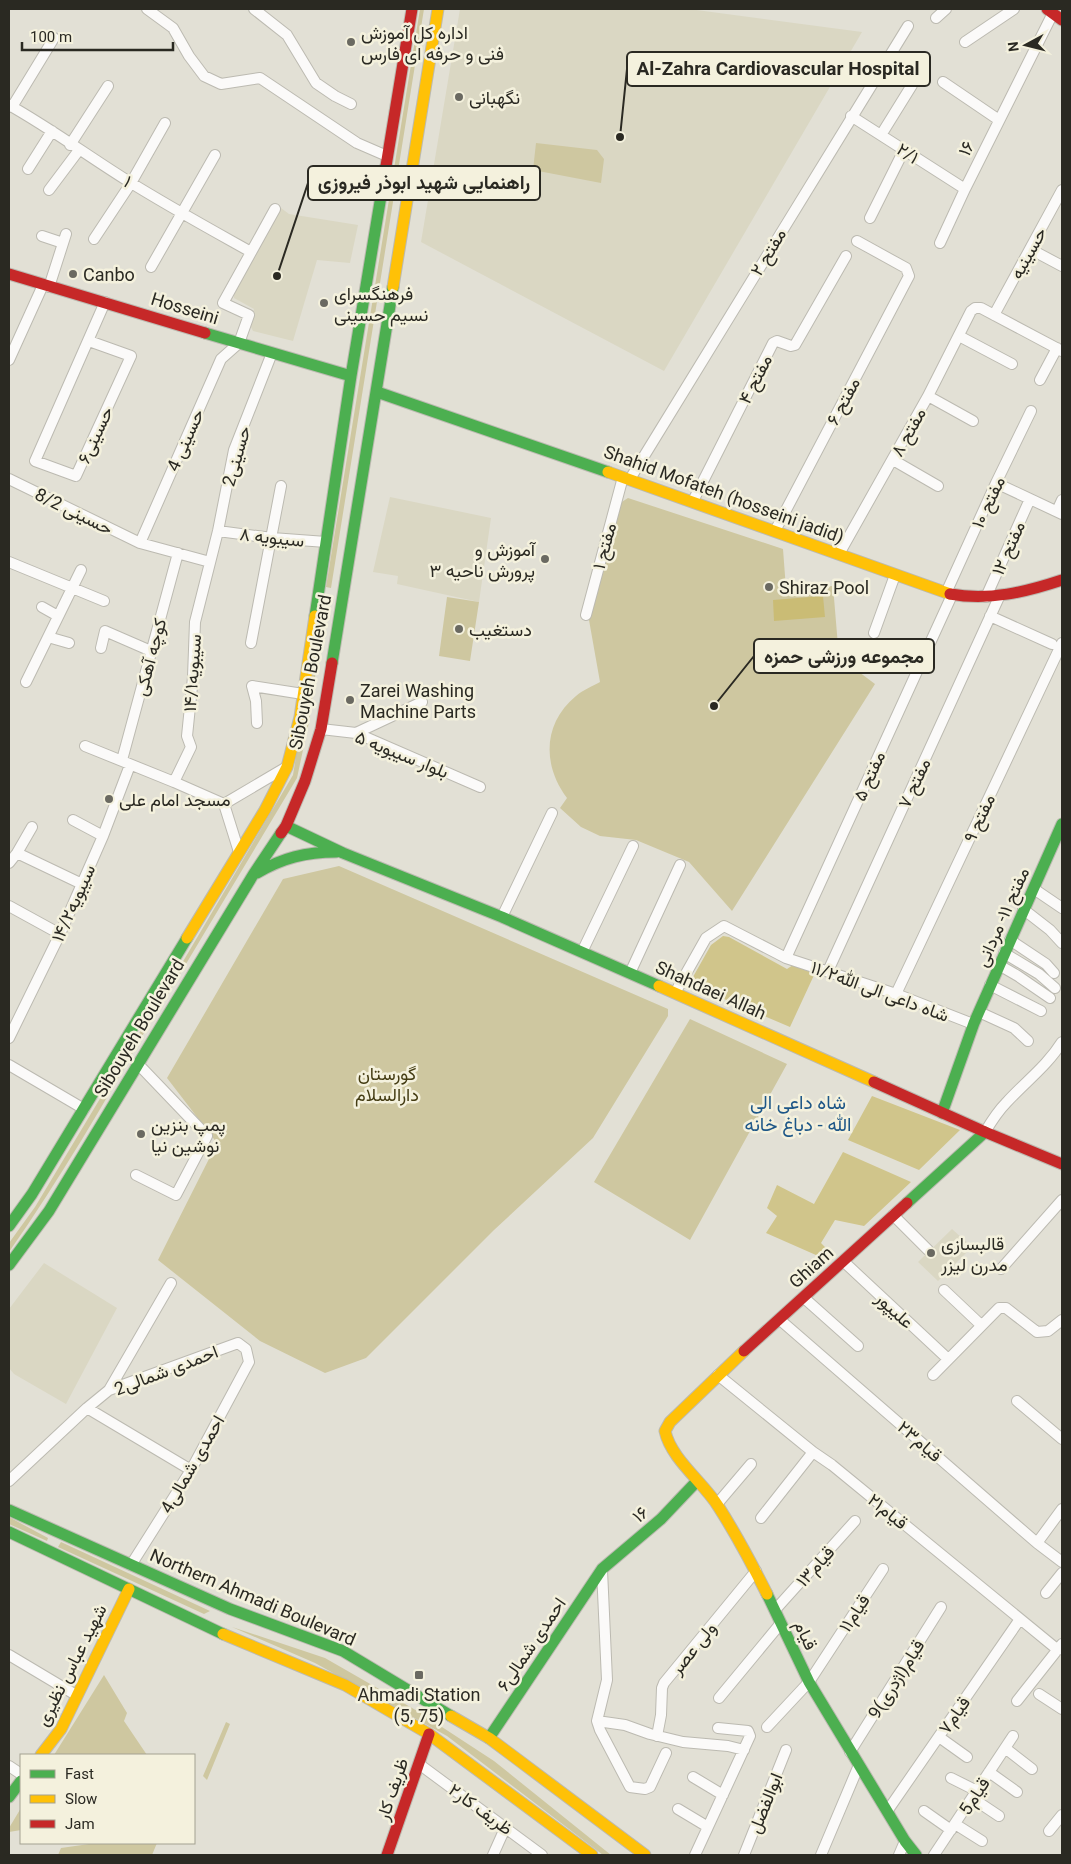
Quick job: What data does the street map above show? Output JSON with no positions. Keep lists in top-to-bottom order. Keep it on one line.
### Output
{"streets":{"main road":["۱۶","Hosseini","Shahid Mofateh (hosseini jadid)","Sibouyeh Boulevard","مفتح ۱۱- مردانی","Shahdaei Allah","Ghiam","Northern Ahmadi Boulevard","قیام","احمدی شمالی۶","شهید عباس نظیری","ظریف کار"],"street":["۲/۱","۱","مفتح ۲","حسینیه","مفتح ۴","مفتح ۶","مفتح ۸","حسینی۶","حسینی 4","حسینی2","مفتح ۱۰","8/2 حسینی","سیبویه ۸","مفتح ۱","مفتح ۱۲","کوچه آهکی","سیبویه۱۴/۱","بلوار سیبویه ۵","مفتح ۵","مفتح ۷","مفتح ۹","سیبویه۱۴/۲","۱۱/۲شاه داعی الی الله","علیپور","2احمدی شمالی","قیام۲۳","4احمدی شمالی","قیام۲۱","قیام۱۳","قیام۱۱","ولی عصر","قیام(اژدری)9","قیام۷","قیام5","ابوالفضل","۲ظریف کار"]},"crossings":[["۱۶","۲/۱"],["۱۶","Ghiam"],["۱۶","قیام"],["۱۶","احمدی شمالی۶"],["۲/۱","مفتح ۲"],["مفتح ۲","Shahid Mofateh (hosseini jadid)"],["مفتح ۲","مفتح ۱"],["حسینیه","مفتح ۸"],["Hosseini","حسینی۶"],["Hosseini","حسینی 4"],["Hosseini","حسینی2"],["Hosseini","Sibouyeh Boulevard"],["مفتح ۴","Shahid Mofateh (hosseini jadid)"],["مفتح ۶","Shahid Mofateh (hosseini jadid)"],["مفتح ۸","Shahid Mofateh (hosseini jadid)"],["حسینی 4","8/2 حسینی"],["حسینی2","8/2 حسینی"],["حسینی2","سیبویه ۸"],["حسینی2","سیبویه۱۴/۱"],["Shahid Mofateh (hosseini jadid)","مفتح ۱۰"],["Shahid Mofateh (hosseini jadid)","مفتح ۱"],["Shahid Mofateh (hosseini jadid)","مفتح ۱۲"],["Shahid Mofateh (hosseini jadid)","Sibouyeh Boulevard"],["Shahid Mofateh (hosseini jadid)","مفتح ۵"],["Shahid Mofateh (hosseini jadid)","مفتح ۷"],["مفتح ۱۰","مفتح ۵"],["8/2 حسینی","کوچه آهکی"],["8/2 حسینی","سیبویه۱۴/۱"],["سیبویه ۸","Sibouyeh Boulevard"],["کوچه آهکی","سیبویه۱۴/۲"],["Sibouyeh Boulevard","بلوار سیبویه ۵"],["Sibouyeh Boulevard","Shahdaei Allah"],["مفتح ۵","۱۱/۲شاه داعی الی الله"],["مفتح ۷","۱۱/۲شاه داعی الی الله"],["مفتح ۹","۱۱/۲شاه داعی الی الله"],["مفتح ۱۱- مردانی","Shahdaei Allah"],["مفتح ۱۱- مردانی","۱۱/۲شاه داعی الی الله"],["Shahdaei Allah","۱۱/۲شاه داعی الی الله"],["Shahdaei Allah","Ghiam"],["Ghiam","علیپور"],["Ghiam","قیام۲۳"],["Ghiam","قیام۲۱"],["Ghiam","قیام"],["2احمدی شمالی","4احمدی شمالی"],["4احمدی شمالی","Northern Ahmadi Boulevard"],["قیام۲۱","قیام۷"],["قیام۱۳","قیام"],["Northern Ahmadi Boulevard","احمدی شمالی۶"],["Northern Ahmadi Boulevard","شهید عباس نظیری"],["Northern Ahmadi Boulevard","ظریف کار"],["قیام۱۱","قیام"],["قیام","ولی عصر"],["قیام","قیام(اژدری)9"],["قیام","قیام۷"],["ظریف کار","۲ظریف کار"]],"districts":["شاه داعی الی الله - دباغ خانه"],"parks":["گورستان دارالسلام"],"places":{"other":["اداره کل آموزش فنی و حرفه ای فارس","نگهبانی","Al-Zahra Cardiovascular Hospital","Canbo","راهنمایی شهید ابوذر فیروزی","فرهنگسرای نسیم حسینی","آموزش و پرورش ناحیه ۳","Shiraz Pool","دستغیب","Zarei Washing Machine Parts","مجموعه ورزشی حمزه","مسجد امام علی","پمپ بنزین نوشین نیا","قالبسازی مدرن لیزر"],"transit":["Ahmadi Station (5, 75)"]},"legend":["Fast","Slow","Jam"],"scale_bar":"100 m","north":"left"}
